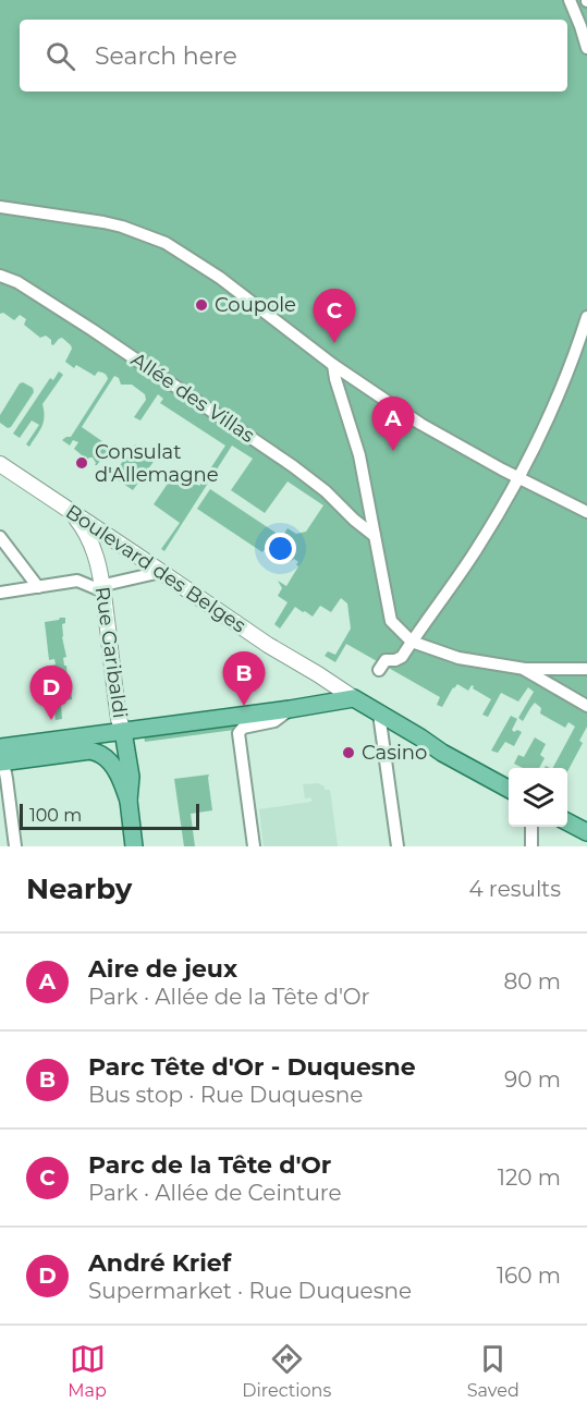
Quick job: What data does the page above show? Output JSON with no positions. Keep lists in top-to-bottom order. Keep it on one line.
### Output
{"streets":{"main road":["Boulevard des Belges","Rue Garibaldi"],"street":["Allée des Villas"]},"crossings":[["Boulevard des Belges","Rue Garibaldi"]],"places":["Coupole","Consulat d'Allemagne","Casino"],"scale_bar":"100 m","page":{"search":"Search here","pins":["C","A","B","D"],"scale":"100 m","heading":["Nearby","4 results"],"list":[{"mark":"A","name":"Aire de jeux","note":"Park · Allée de la Tête d'Or","value":"80 m"},{"mark":"B","name":"Parc Tête d'Or - Duquesne","note":"Bus stop · Rue Duquesne","value":"90 m"},{"mark":"C","name":"Parc de la Tête d'Or","note":"Park · Allée de Ceinture","value":"120 m"},{"mark":"D","name":"André Krief","note":"Supermarket · Rue Duquesne","value":"160 m"}],"nav":["Map","Directions","Saved"]}}
